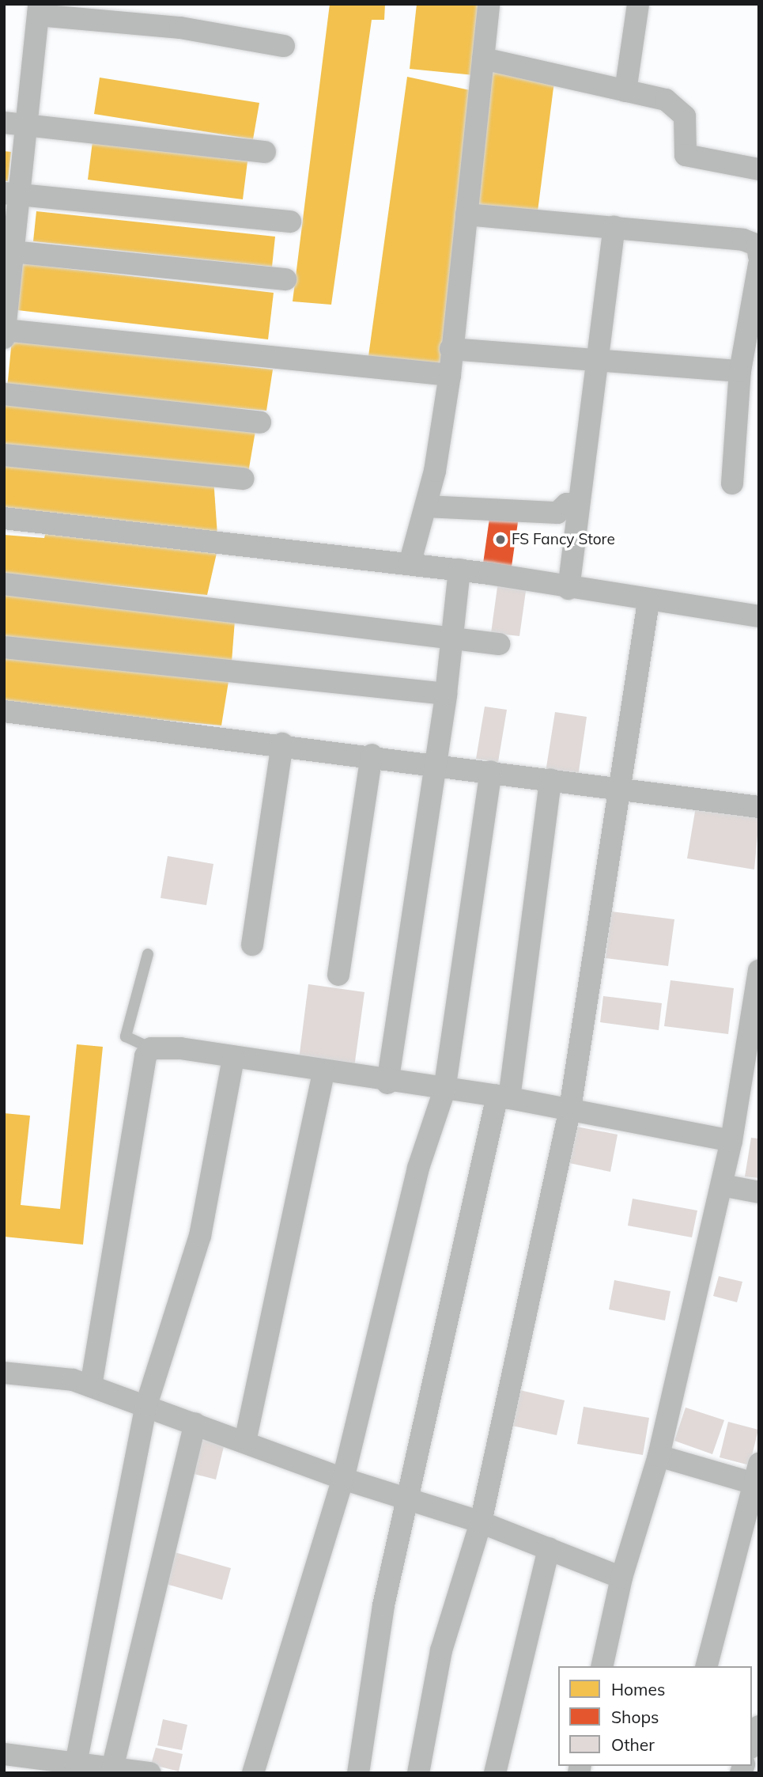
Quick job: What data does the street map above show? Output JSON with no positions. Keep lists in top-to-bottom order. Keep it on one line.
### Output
{"places":["FS Fancy Store"],"legend":["Homes","Shops","Other"]}
